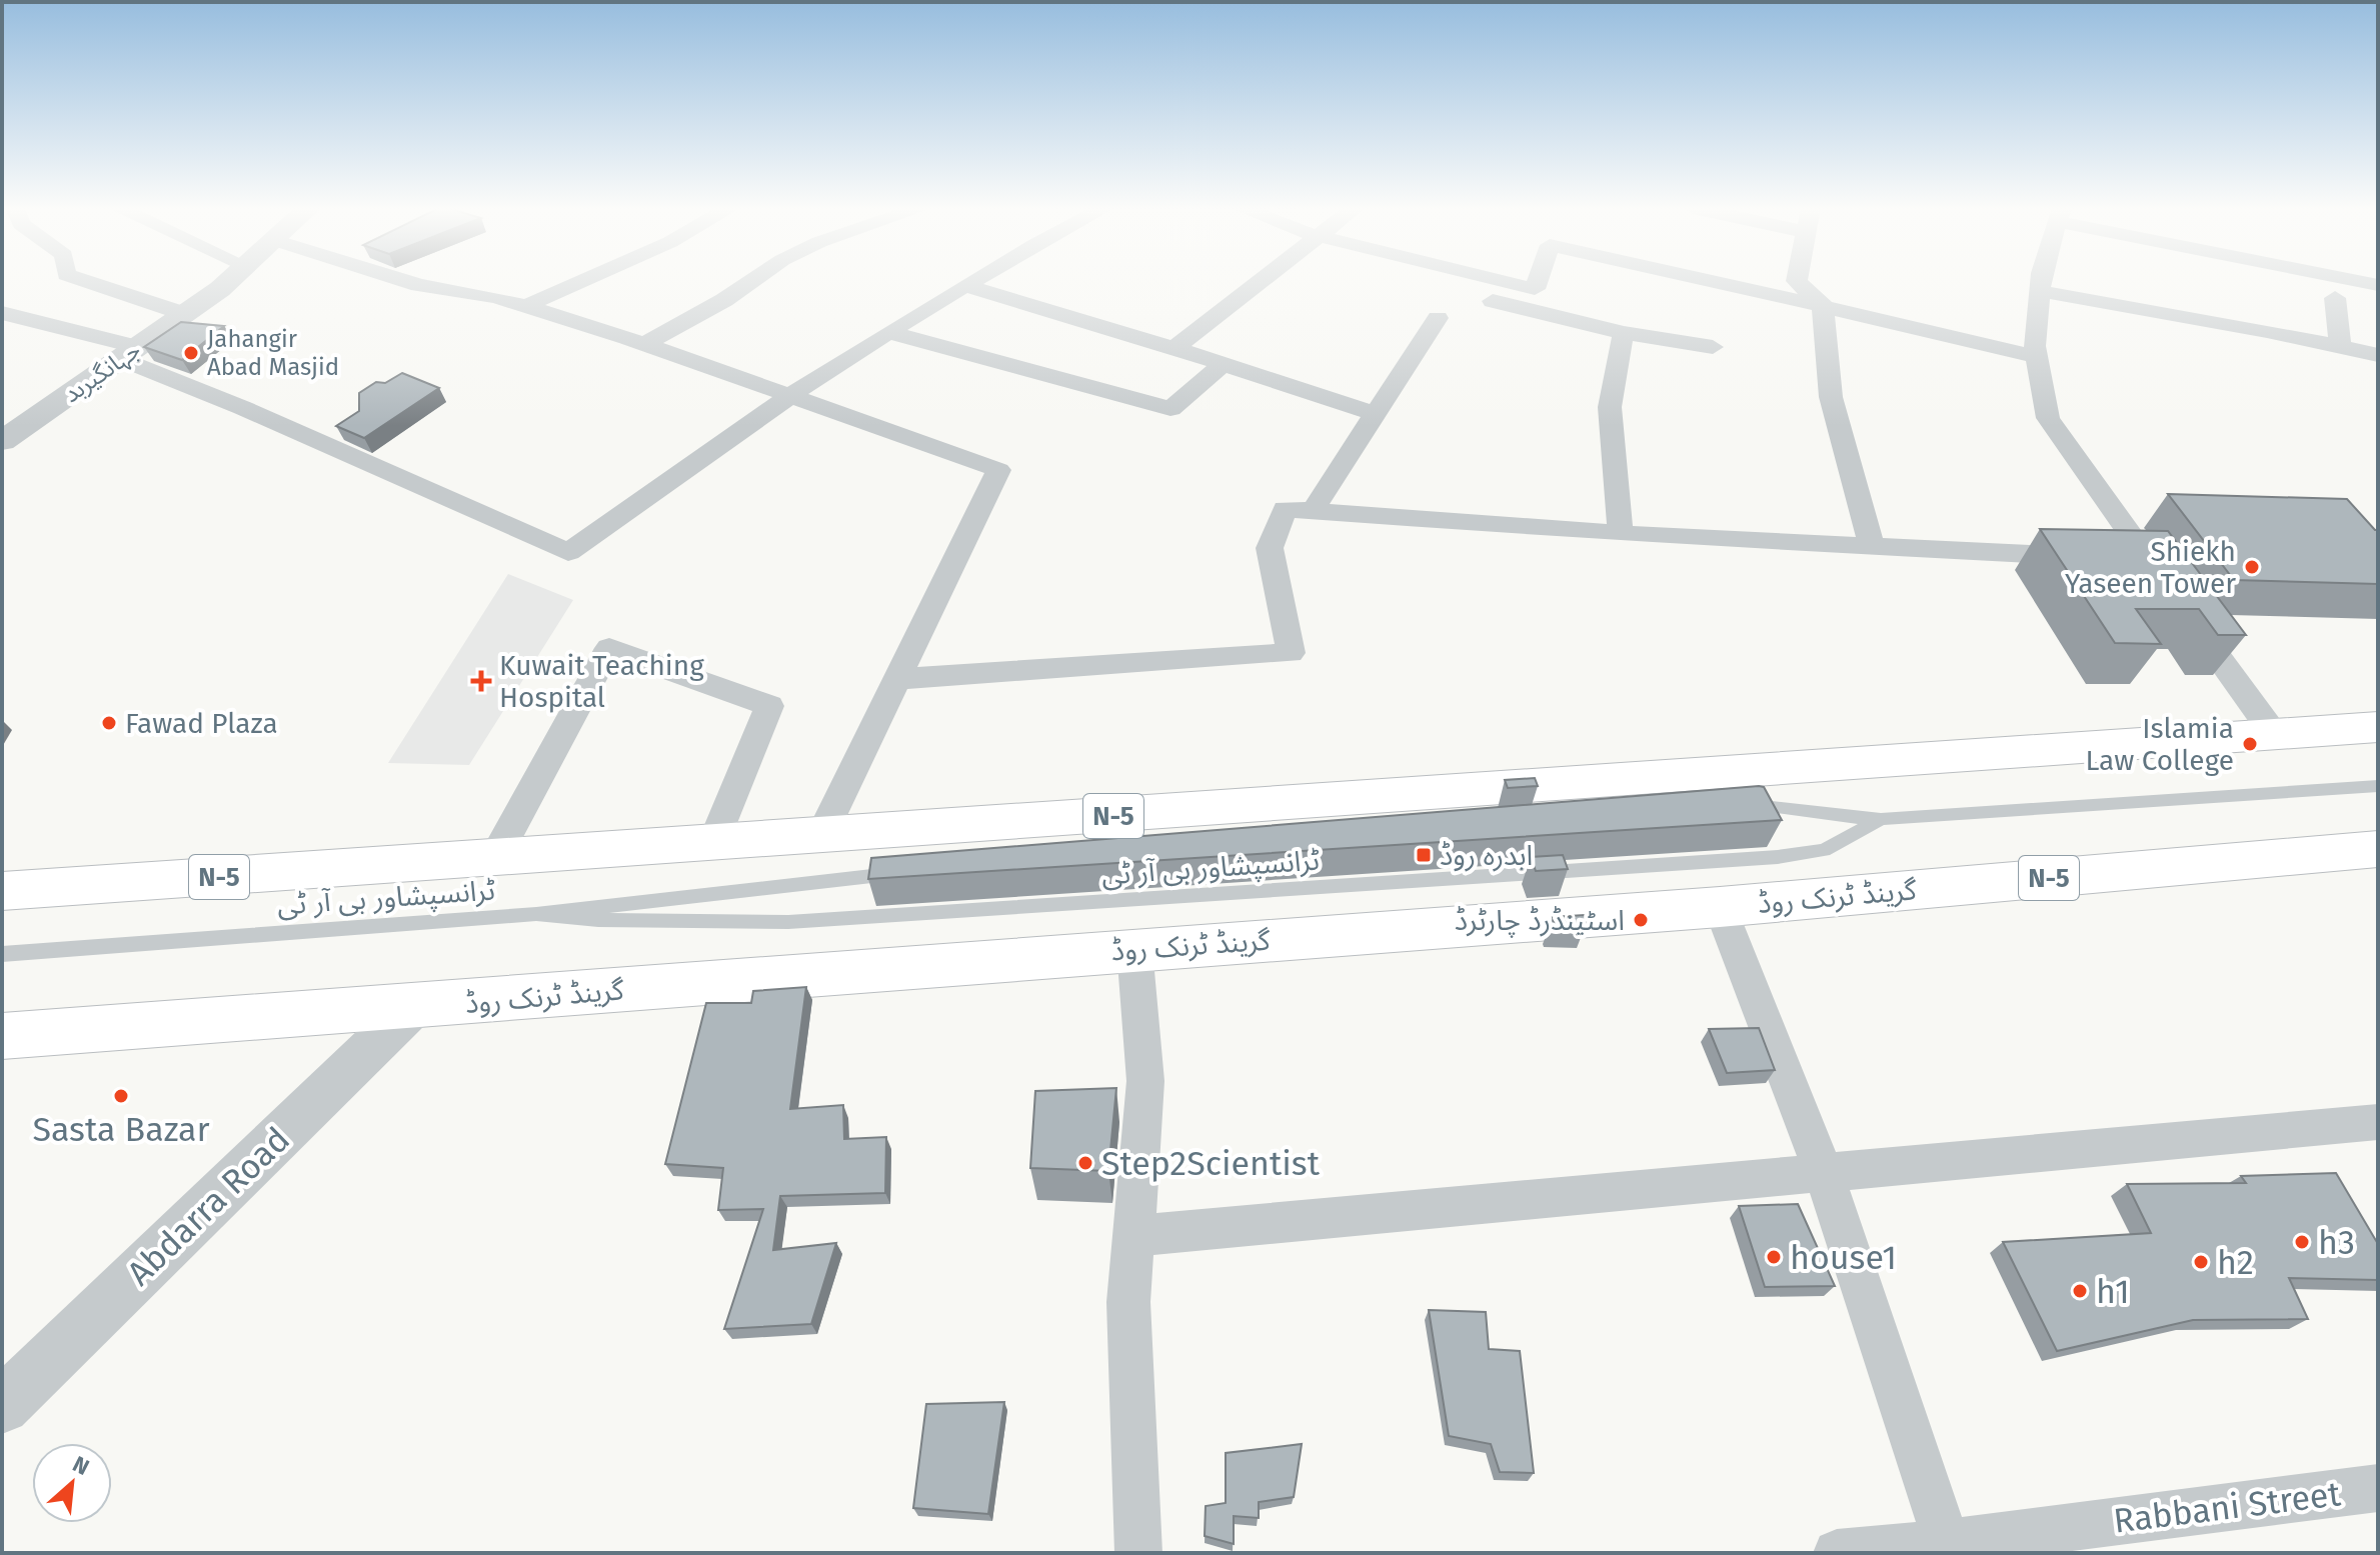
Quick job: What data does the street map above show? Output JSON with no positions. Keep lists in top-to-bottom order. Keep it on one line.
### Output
{"streets":{"highway":["N-5","گرینڈ ٹرنک روڈ"],"street":["جہانگیربد","Abdarra Road","Rabbani Street"],"lane":["ٹرانسپشاور بی آر ٹی"]},"crossings":[["گرینڈ ٹرنک روڈ","Abdarra Road"]],"places":{"other":["Jahangir Abad Masjid","Shiekh Yaseen Tower","Fawad Plaza","Islamia Law College","اسٹینڈرڈ چارٹرڈ","Sasta Bazar","Step2Scientist","h3","house1","h2","h1"],"health":["Kuwait Teaching Hospital"],"transit":["ابدرہ روڈ"]},"north":"top right"}
